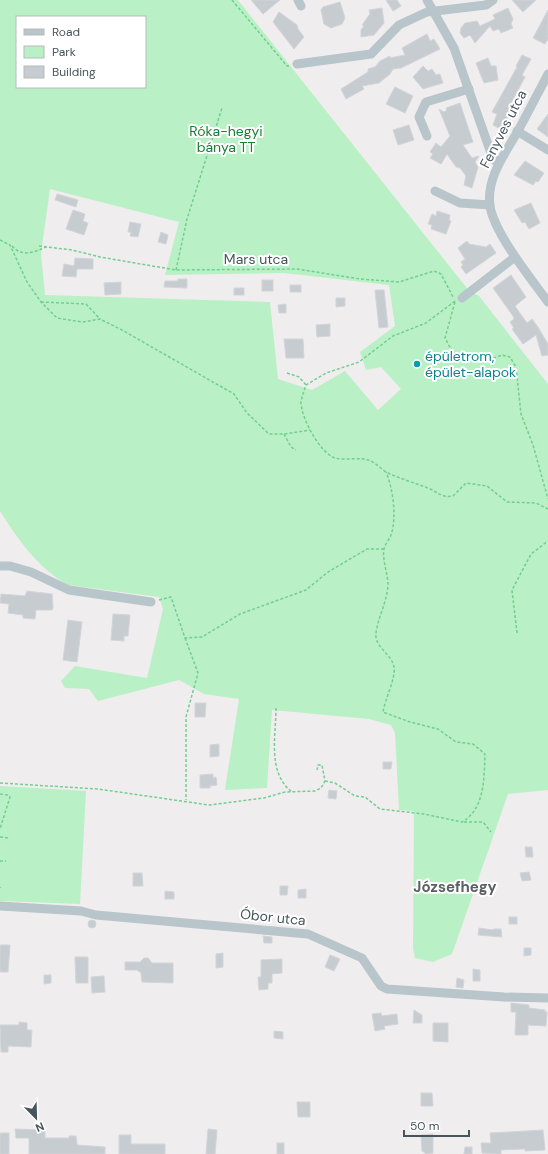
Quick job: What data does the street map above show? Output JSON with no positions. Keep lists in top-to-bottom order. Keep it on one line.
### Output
{"streets":{"street":["Fenyves utca","Óbor utca"],"path":["Mars utca"]},"districts":["Józsefhegy"],"parks":["Róka-hegyi bánya TT"],"places":["épületrom, épület-alapok"],"legend":["Road","Park","Building"],"scale_bar":"50 m","north":"bottom right"}
